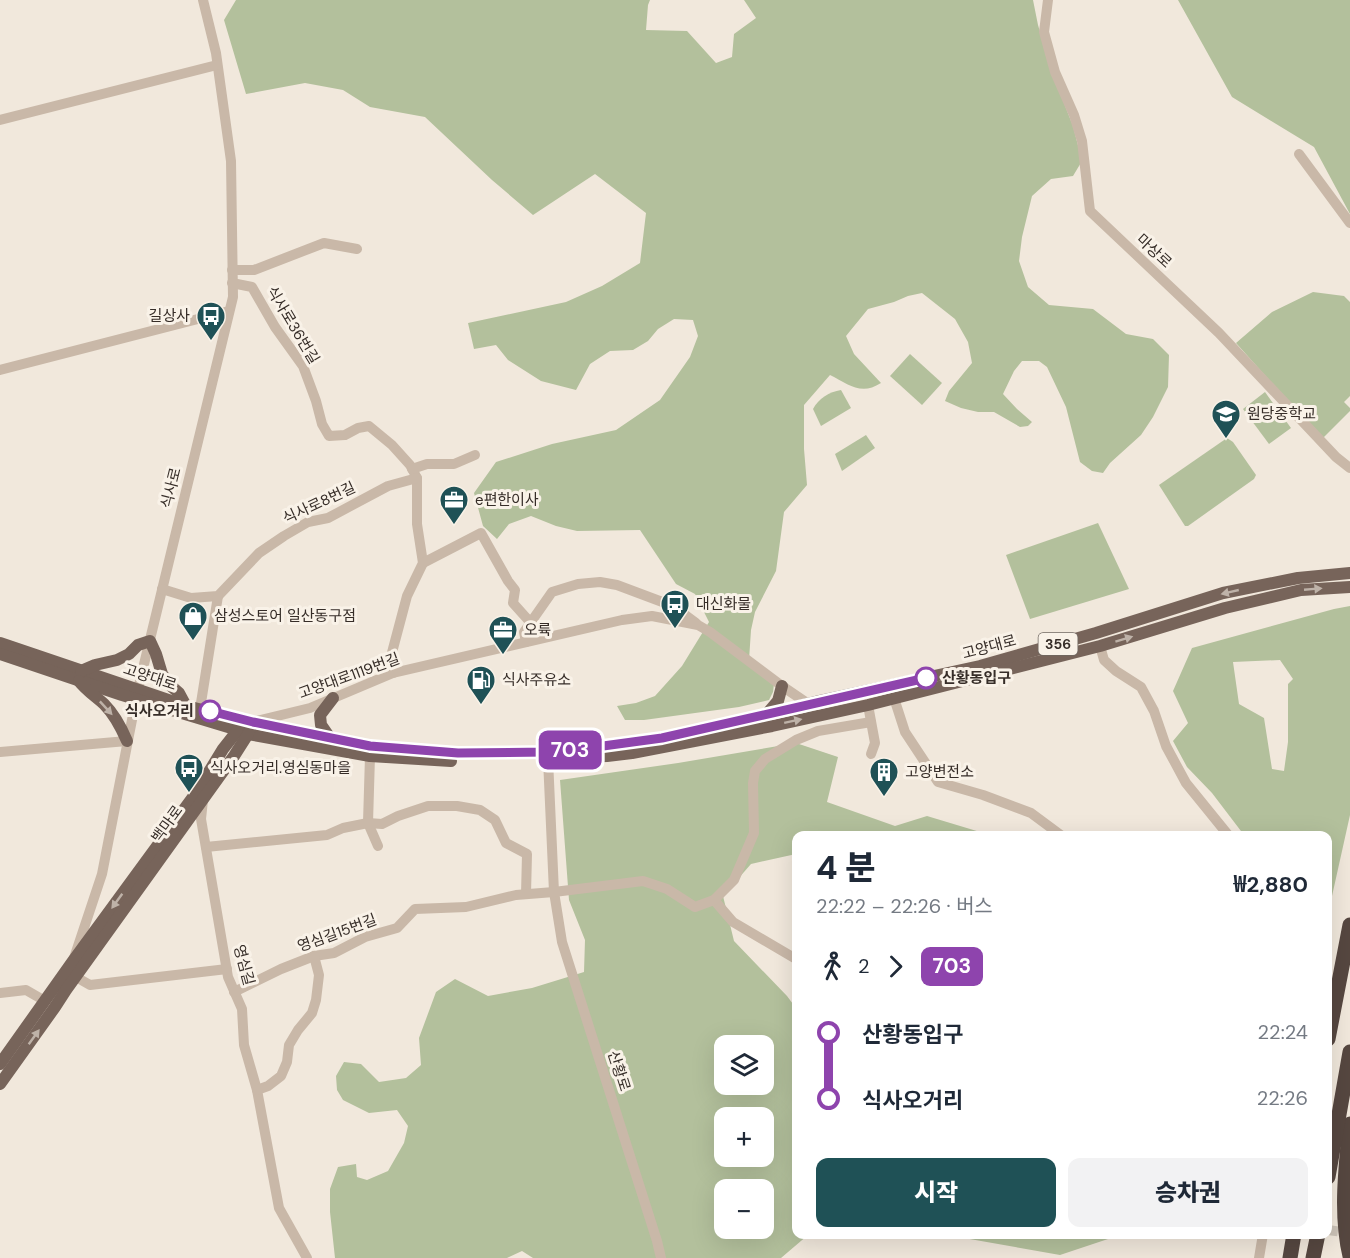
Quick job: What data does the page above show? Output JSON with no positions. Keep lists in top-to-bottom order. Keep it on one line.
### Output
{"streets":{"main road":["356","고양대로","백마로"],"street":["마상로","식사로36번길","식사로","식사로8번길","고양대로1119번길","영심길15번길","영심길","산황로"]},"crossings":[["식사로36번길","식사로"],["식사로36번길","식사로8번길"],["식사로","고양대로"],["식사로","백마로"],["고양대로","고양대로1119번길"],["고양대로","백마로"],["고양대로","산황로"],["고양대로1119번길","백마로"],["백마로","영심길"],["영심길15번길","영심길"],["영심길15번길","산황로"]],"places":{"bus stop":["길상사","대신화물","식사오거리.영심동마을"],"school or university":["원당중학교"],"office":["e편한이사","오륙"],"shop":["삼성스토어 일산동구점"],"other":["산황동입구","식사오거리"],"fuel station":["식사주유소"],"building":["고양변전소"]},"lines":["bus line 703"],"page":{"on_map":"703","heading":["4 분","22:22 – 22:26 · 버스","₩2,880"],"legs":["2","703"],"list":[{"name":"산황동입구","value":"22:24"},{"name":"식사오거리","value":"22:26"}],"map_buttons":["+","−"],"buttons":["시작","승차권"]}}
